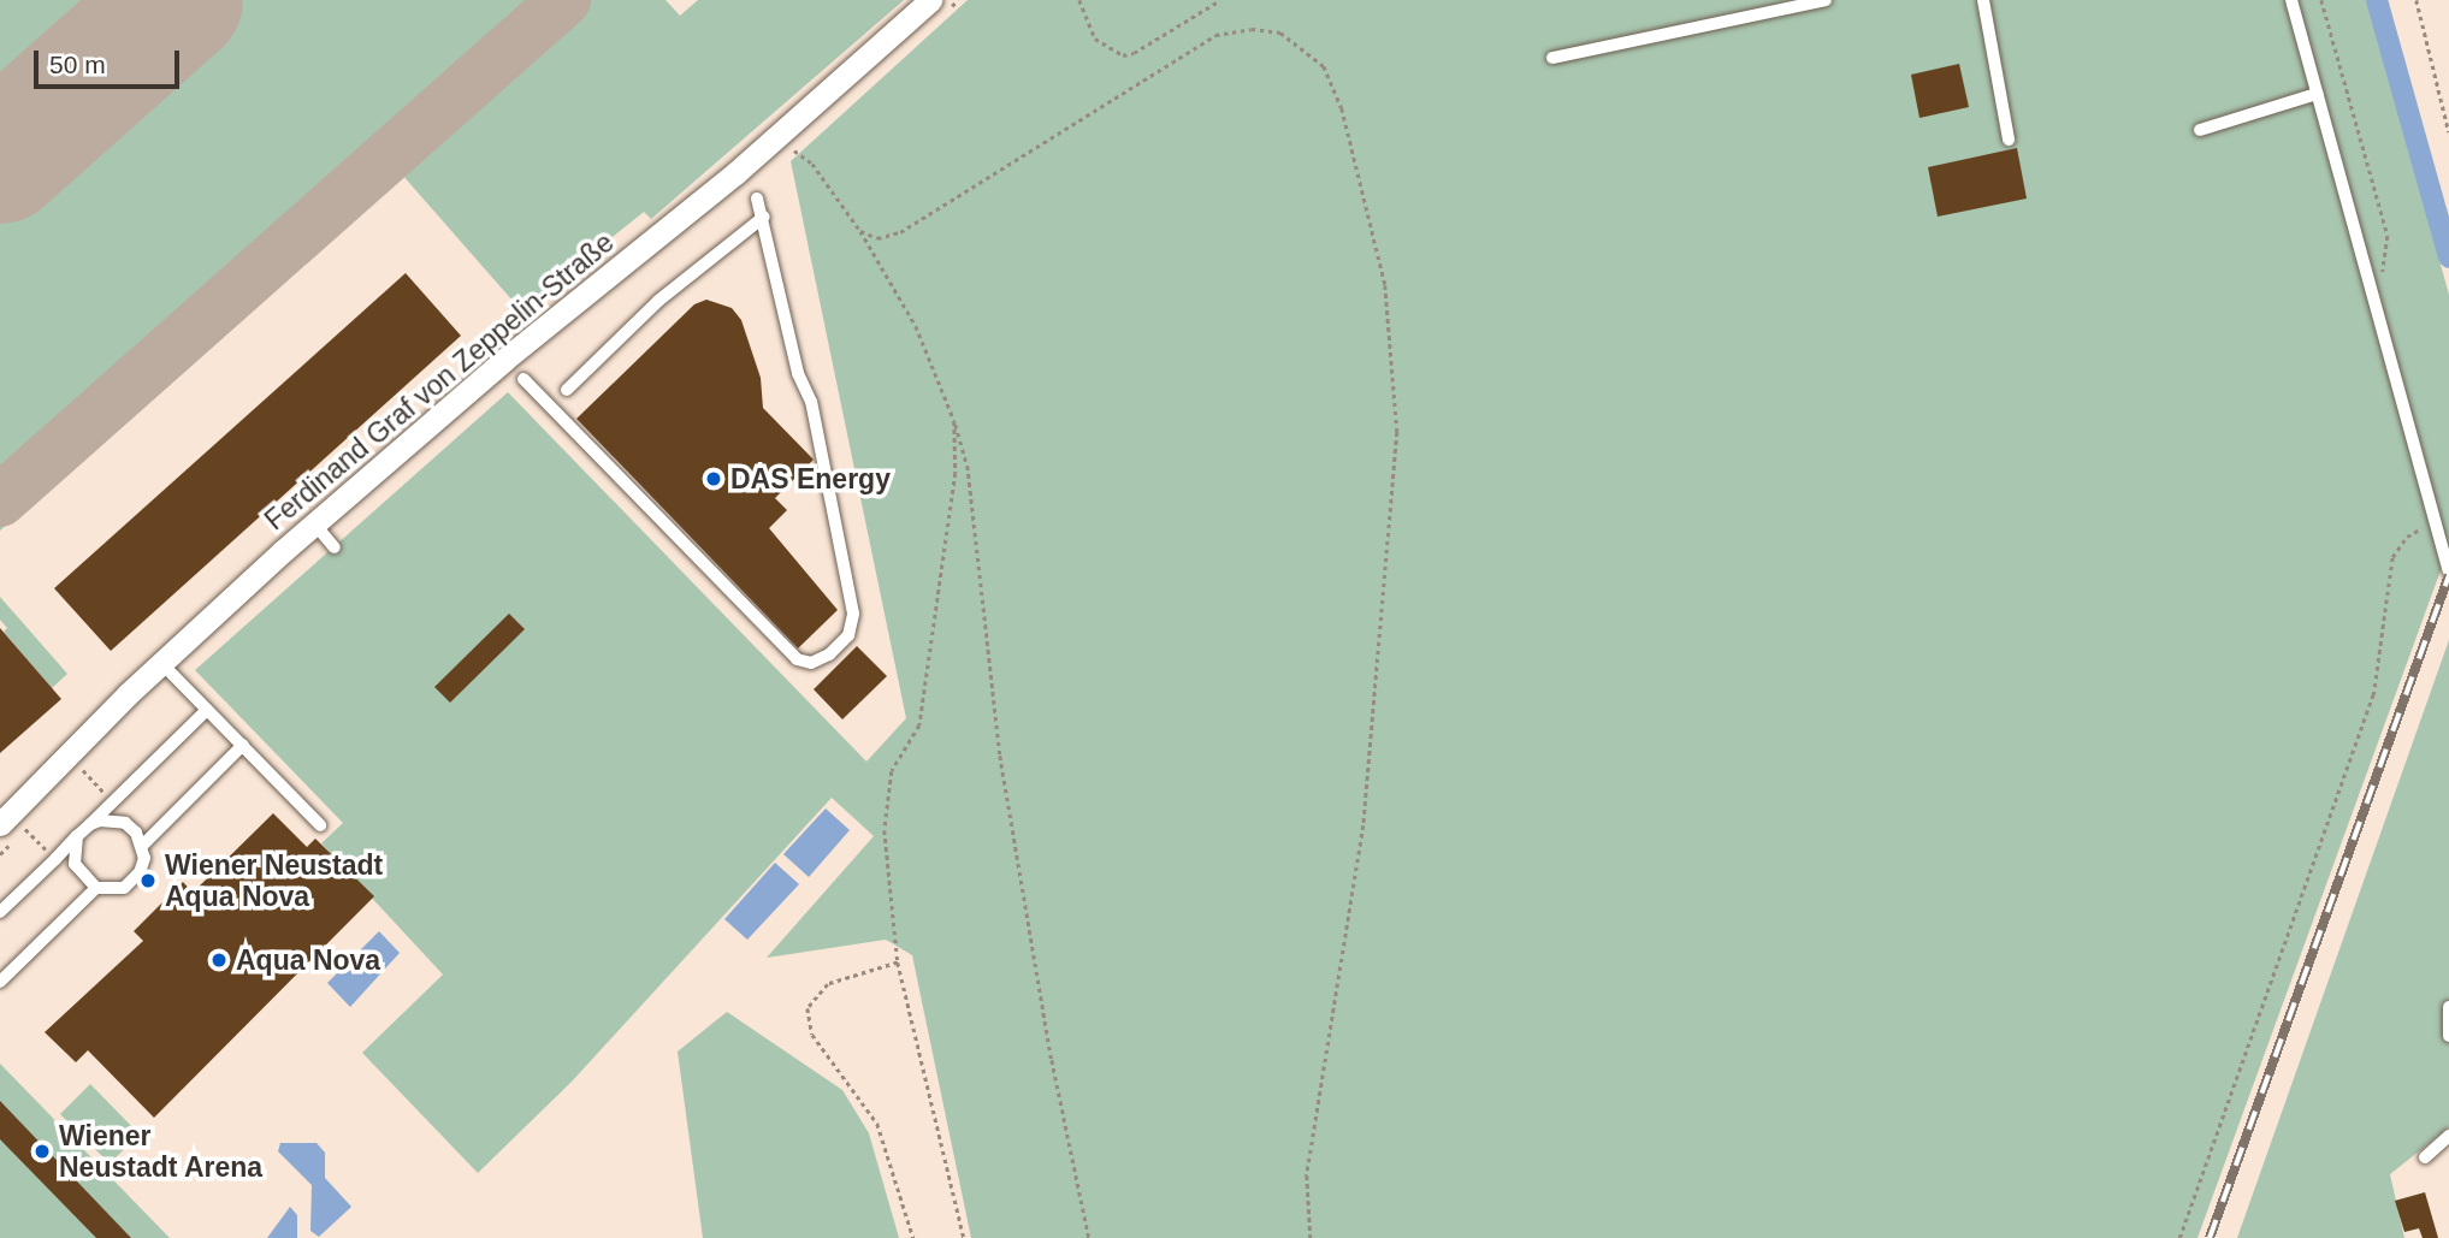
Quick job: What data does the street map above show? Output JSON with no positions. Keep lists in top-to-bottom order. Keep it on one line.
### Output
{"streets":{"street":["Ferdinand Graf von Zeppelin-Straße"]},"places":["DAS Energy","Wiener Neustadt Aqua Nova","Aqua Nova","Wiener Neustadt Arena"],"scale_bar":"50 m"}
